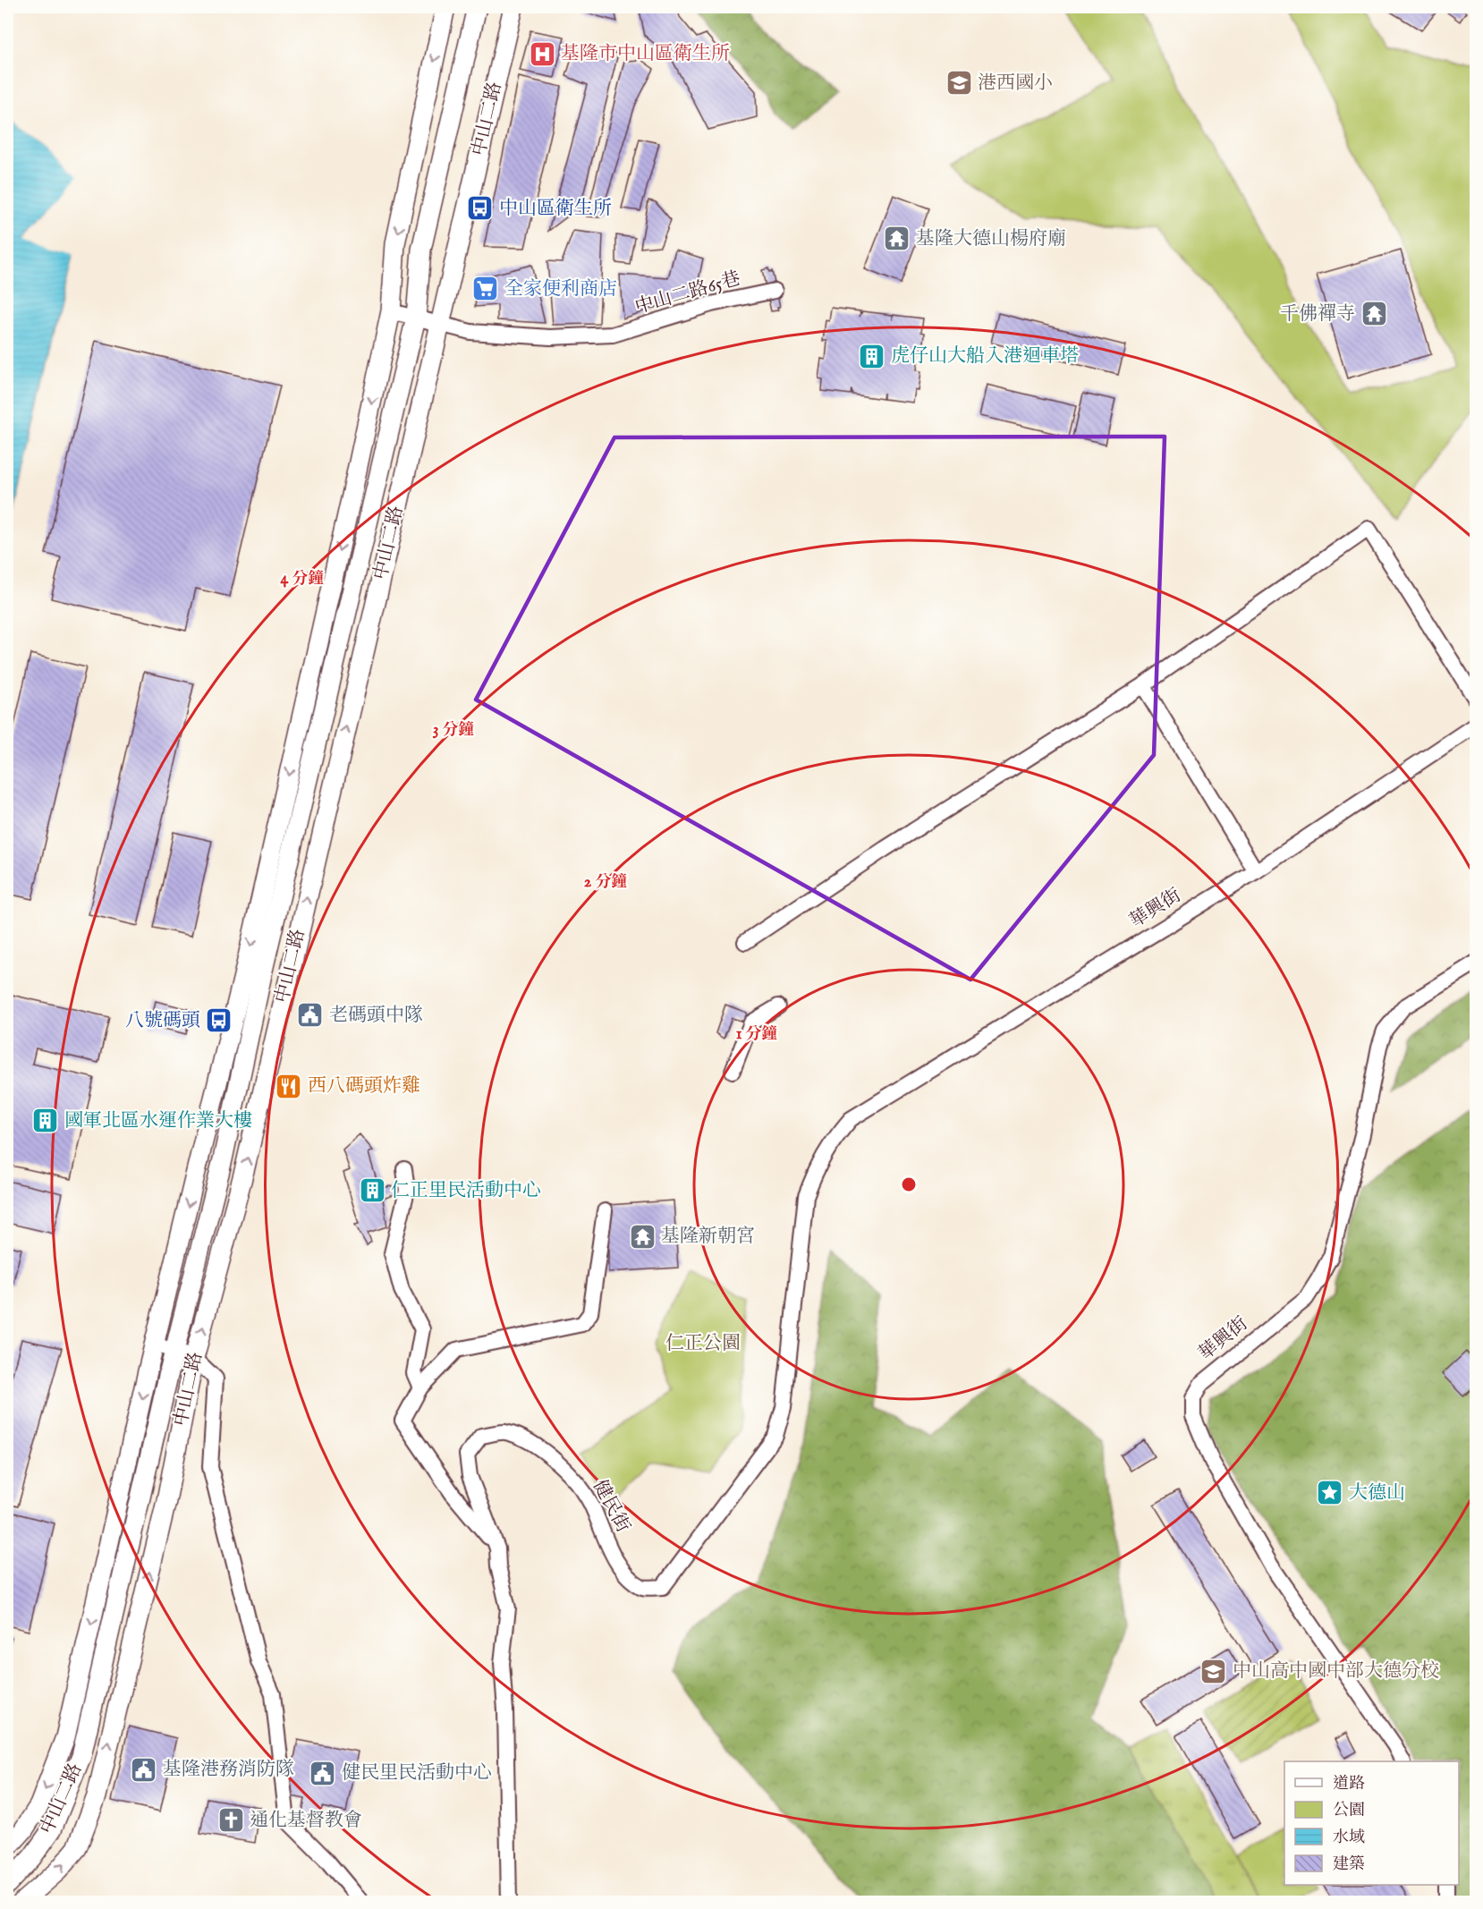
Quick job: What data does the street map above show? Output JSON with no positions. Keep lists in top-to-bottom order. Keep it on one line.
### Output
{"streets":{"street":["中山二路","中山二路65巷","華興街","健民街"]},"crossings":[["中山二路","中山二路65巷"],["華興街","健民街"]],"parks":["仁正公園"],"places":{"hospital":["基隆市中山區衛生所"],"school or university":["港西國小","中山高中國中部大德分校"],"bus stop":["中山區衛生所","八號碼頭"],"temple":["基隆大德山楊府廟","千佛禪寺","基隆新朝宮"],"supermarket":["全家便利商店"],"building":["虎仔山大船入港迴車塔","國軍北區水運作業大樓","仁正里民活動中心"],"public building":["老碼頭中隊","基隆港務消防隊","健民里民活動中心"],"restaurant":["西八碼頭炸雞"],"place":["大德山"],"church":["通化基督教會"]},"legend":["道路","公園","水域","建築"],"rings":["4 分鐘","3 分鐘","2 分鐘","1 分鐘"]}
